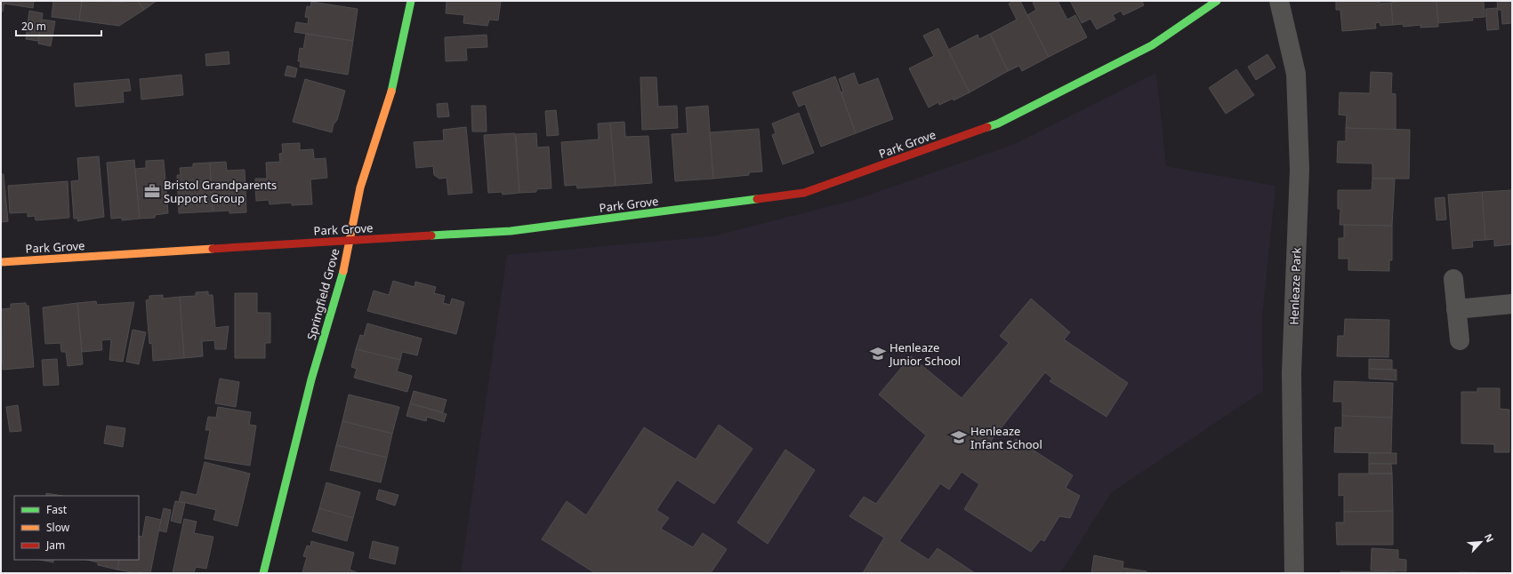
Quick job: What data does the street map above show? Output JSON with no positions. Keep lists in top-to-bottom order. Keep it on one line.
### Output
{"streets":{"street":["Park Grove","Henleaze Park","Springfield Grove"]},"crossings":[["Park Grove","Springfield Grove"]],"places":{"office":["Bristol Grandparents Support Group"],"school or university":["Henleaze Junior School","Henleaze Infant School"]},"legend":["Fast","Slow","Jam"],"scale_bar":"20 m","north":"top right"}
